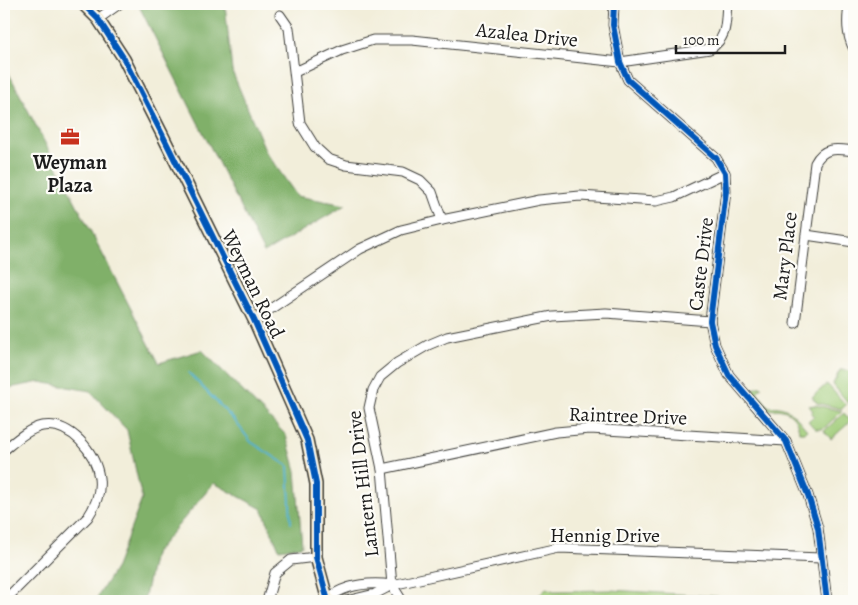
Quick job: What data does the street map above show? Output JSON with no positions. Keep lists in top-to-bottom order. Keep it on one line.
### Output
{"streets":{"street":["Azalea Drive","Mary Place","Caste Drive","Weyman Road","Raintree Drive","Lantern Hill Drive","Hennig Drive"]},"crossings":[["Caste Drive","Raintree Drive"],["Caste Drive","Lantern Hill Drive"],["Caste Drive","Hennig Drive"],["Weyman Road","Hennig Drive"],["Raintree Drive","Lantern Hill Drive"],["Lantern Hill Drive","Hennig Drive"]],"places":{"office":["Weyman Plaza"]},"scale_bar":"100 m"}
